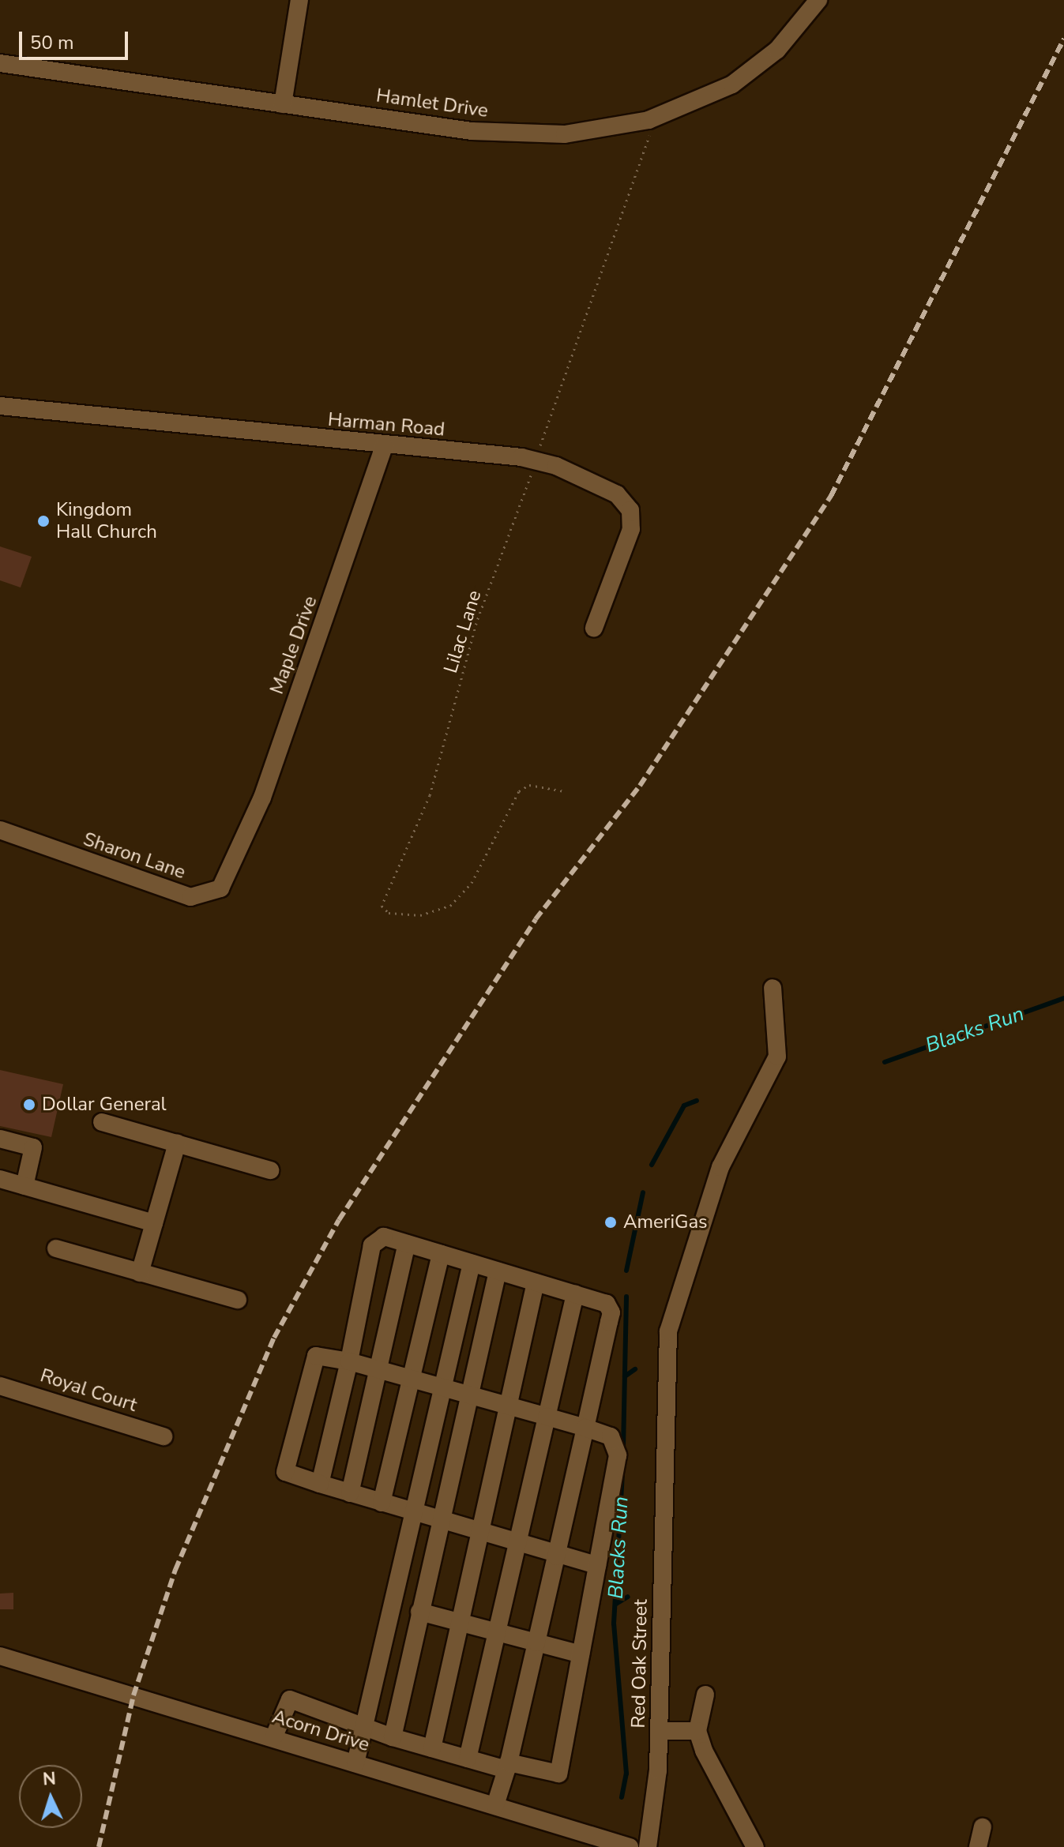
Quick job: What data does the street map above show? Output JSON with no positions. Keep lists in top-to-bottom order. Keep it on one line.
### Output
{"streets":{"street":["Hamlet Drive","Harman Road","Maple Drive","Sharon Lane","Royal Court","Red Oak Street","Acorn Drive"],"path":["Lilac Lane"]},"crossings":[["Hamlet Drive","Lilac Lane"],["Harman Road","Lilac Lane"],["Harman Road","Maple Drive"],["Maple Drive","Sharon Lane"]],"water":["Blacks Run"],"places":["Kingdom Hall Church","Dollar General","AmeriGas"],"scale_bar":"50 m","north":"top"}
